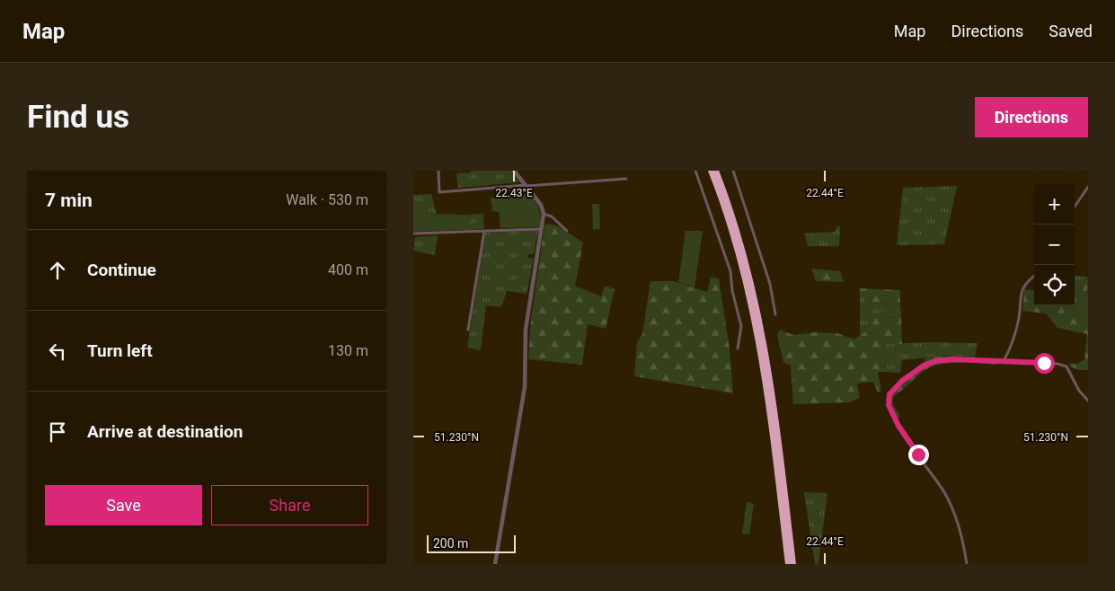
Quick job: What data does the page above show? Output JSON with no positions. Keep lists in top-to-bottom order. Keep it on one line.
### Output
{"scale_bar":"200 m","page":{"header":"Map","nav":["Map","Directions","Saved"],"buttons":["Directions",["Save","Share"]],"title":"Find us","heading":["7 min","Walk · 530 m"],"map_buttons":["+","−"],"list":[["Continue","400 m"],["Turn left","130 m"],"Arrive at destination"],"scale":"200 m"},"coordinates":["22.43°E","22.44°E","51.230°N"]}
